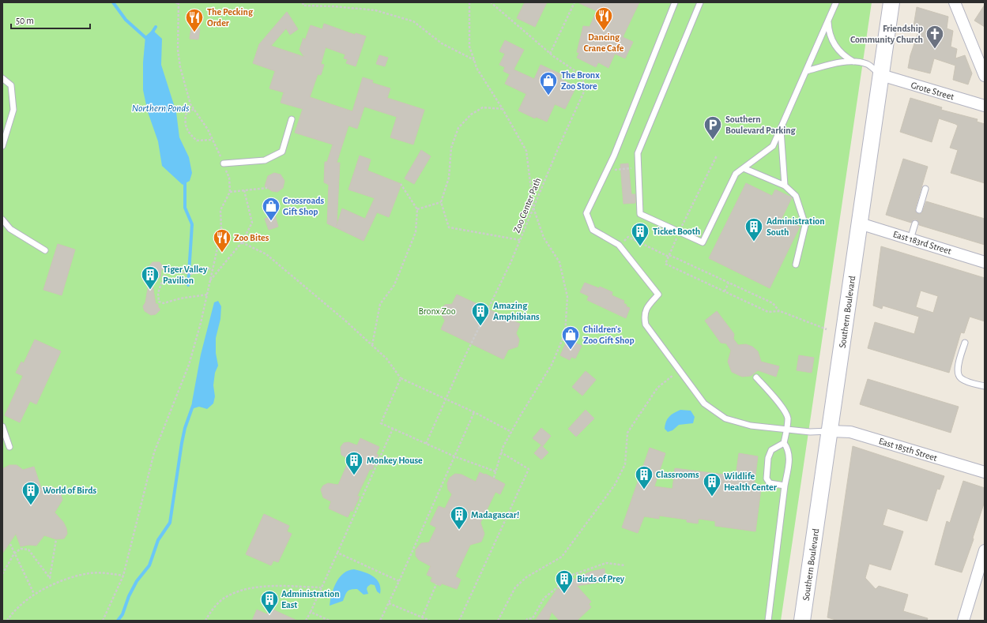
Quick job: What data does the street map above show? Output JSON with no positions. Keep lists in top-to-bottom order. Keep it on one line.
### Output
{"streets":{"main road":["Southern Boulevard"],"street":["Grote Street","East 183rd Street","East 185th Street"],"path":["Zoo Center Path"]},"crossings":[["Grote Street","Southern Boulevard"],["East 183rd Street","Southern Boulevard"],["Southern Boulevard","East 185th Street"]],"water":["Northern Ponds"],"parks":["Bronx Zoo"],"places":{"restaurant":["Dancing Crane Cafe","The Pecking Order","Zoo Bites"],"church":["Friendship Community Church"],"shop":["The Bronx Zoo Store","Crossroads Gift Shop","Children's Zoo Gift Shop"],"parking":["Southern Boulevard Parking"],"building":["Administration South","Ticket Booth","Tiger Valley Pavilion","Amazing Amphibians","Monkey House","Classrooms","Wildlife Health Center","World of Birds","Madagascar!","Birds of Prey","Administration East"]},"scale_bar":"50 m"}
